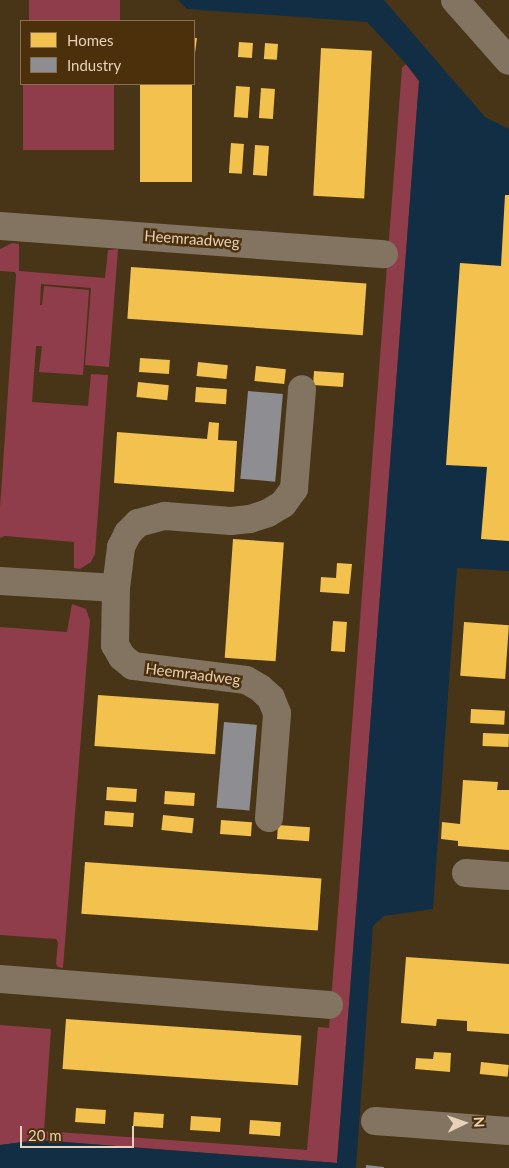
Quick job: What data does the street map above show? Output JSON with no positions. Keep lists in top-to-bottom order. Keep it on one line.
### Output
{"streets":{"street":["Heemraadweg"]},"legend":["Homes","Industry"],"scale_bar":"20 m","north":"right"}
